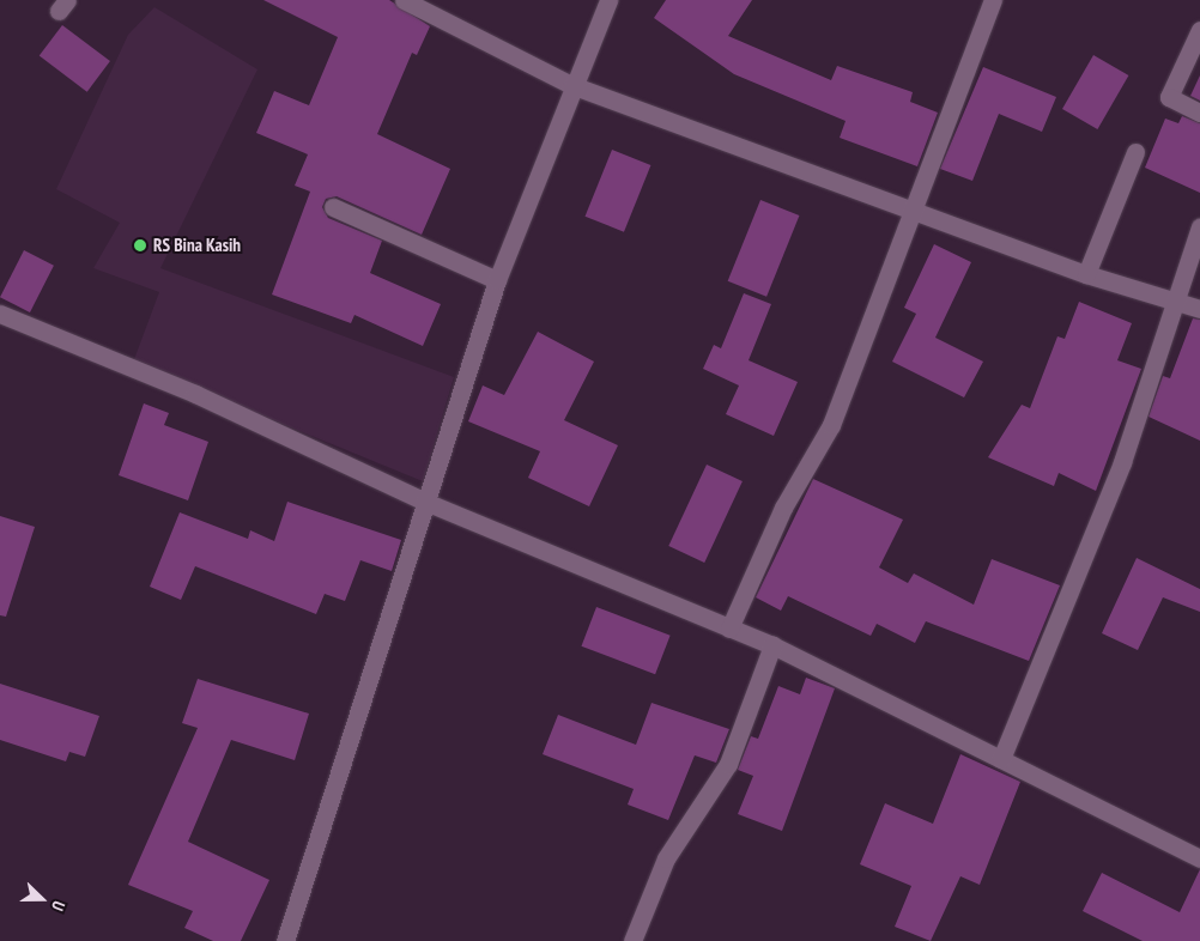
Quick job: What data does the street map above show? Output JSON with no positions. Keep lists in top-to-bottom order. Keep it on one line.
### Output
{"places":["RS Bina Kasih"],"north":"right"}
